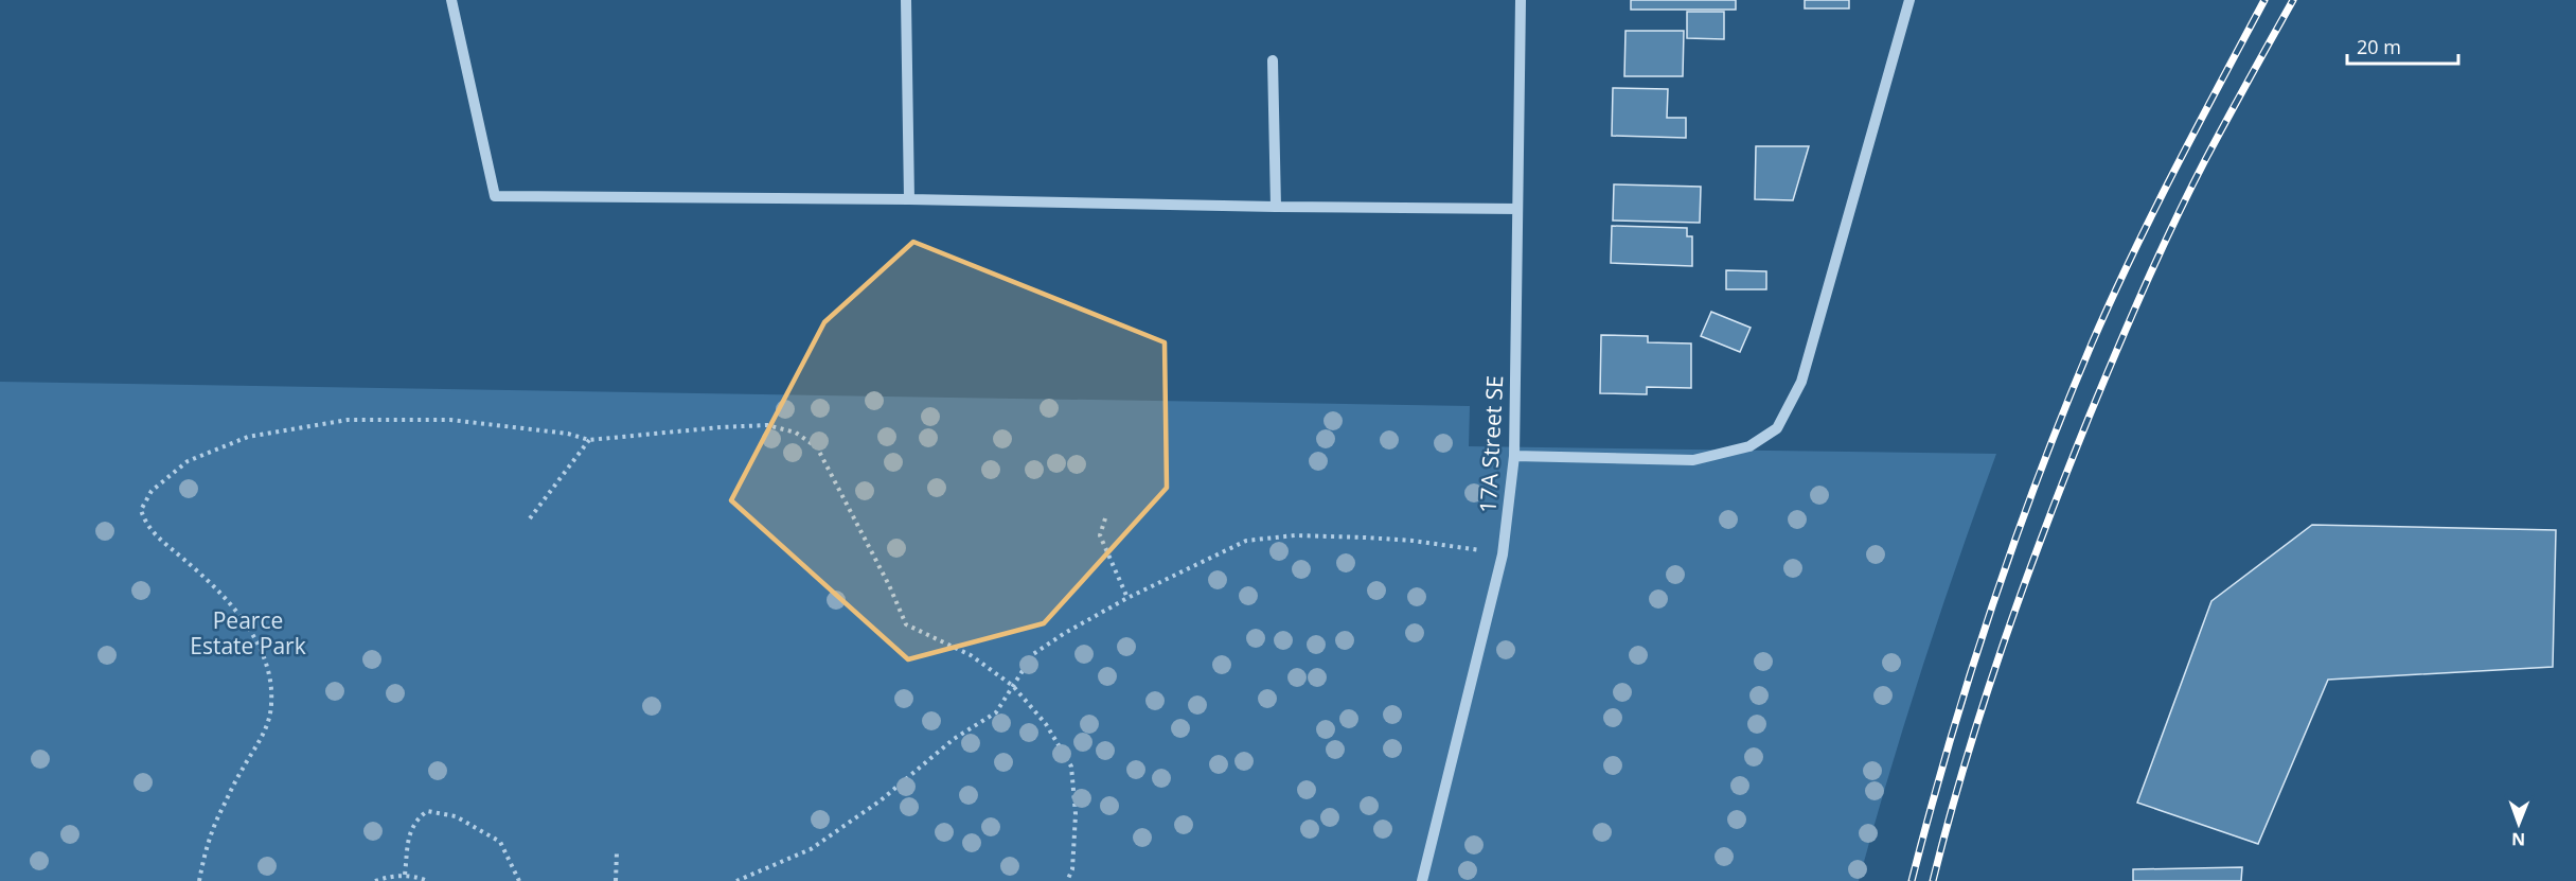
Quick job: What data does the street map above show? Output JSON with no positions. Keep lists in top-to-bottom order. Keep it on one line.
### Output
{"streets":{"street":["17A Street SE"]},"parks":["Pearce Estate Park"],"scale_bar":"20 m","north":"bottom"}
